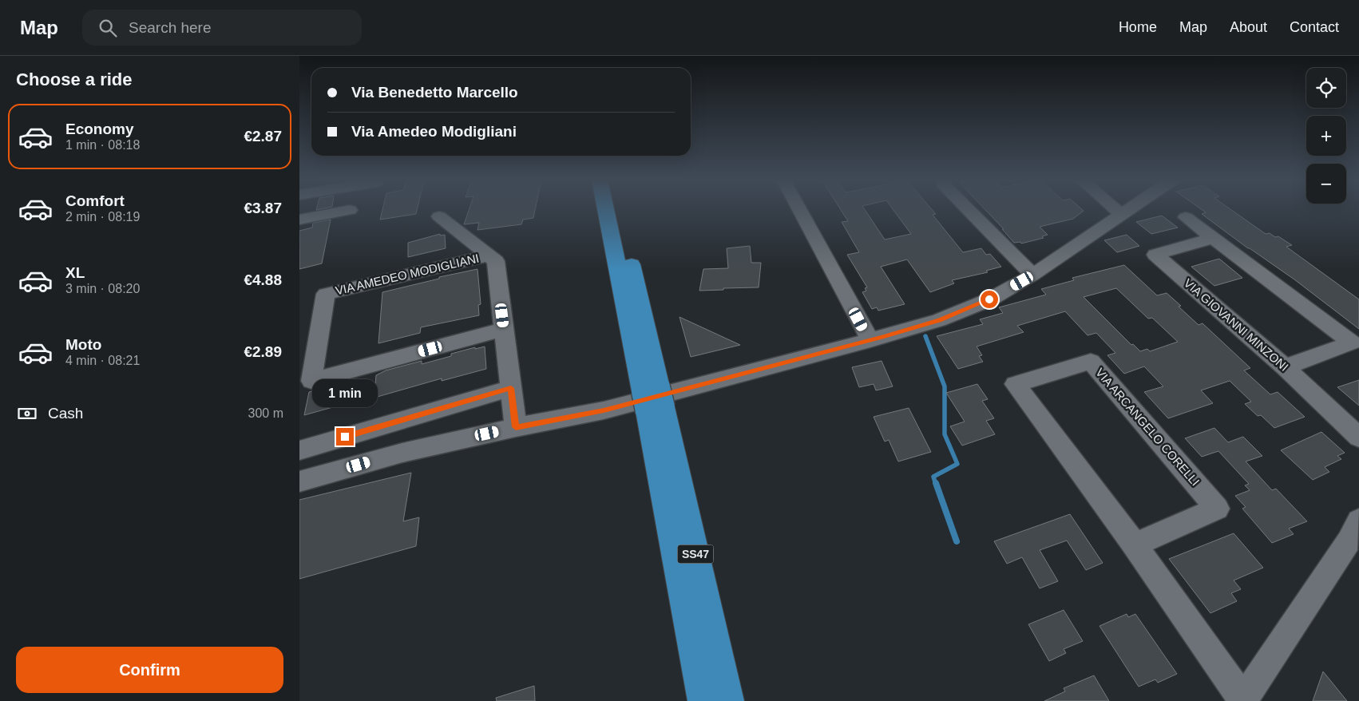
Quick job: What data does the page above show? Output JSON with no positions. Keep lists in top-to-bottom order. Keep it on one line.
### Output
{"streets":{"highway":["SS47"],"street":["VIA AMEDEO MODIGLIANI","VIA GIOVANNI MINZONI","VIA ARCANGELO CORELLI"]},"page":{"header":"Map","search":"Search here","nav":["Home","Map","About","Contact"],"heading":"Choose a ride","map_buttons":["+","−"],"banner":["Via Benedetto Marcello","Via Amedeo Modigliani"],"list":[{"name":"Economy","note":"1 min · 08:18","value":"€2.87"},{"name":"Comfort","note":"2 min · 08:19","value":"€3.87"},{"name":"XL","note":"3 min · 08:20","value":"€4.88"},{"name":"Moto","note":"4 min · 08:21","value":"€2.89"}],"bubble":"1 min","pay":["Cash","300 m"],"buttons":"Confirm"}}
